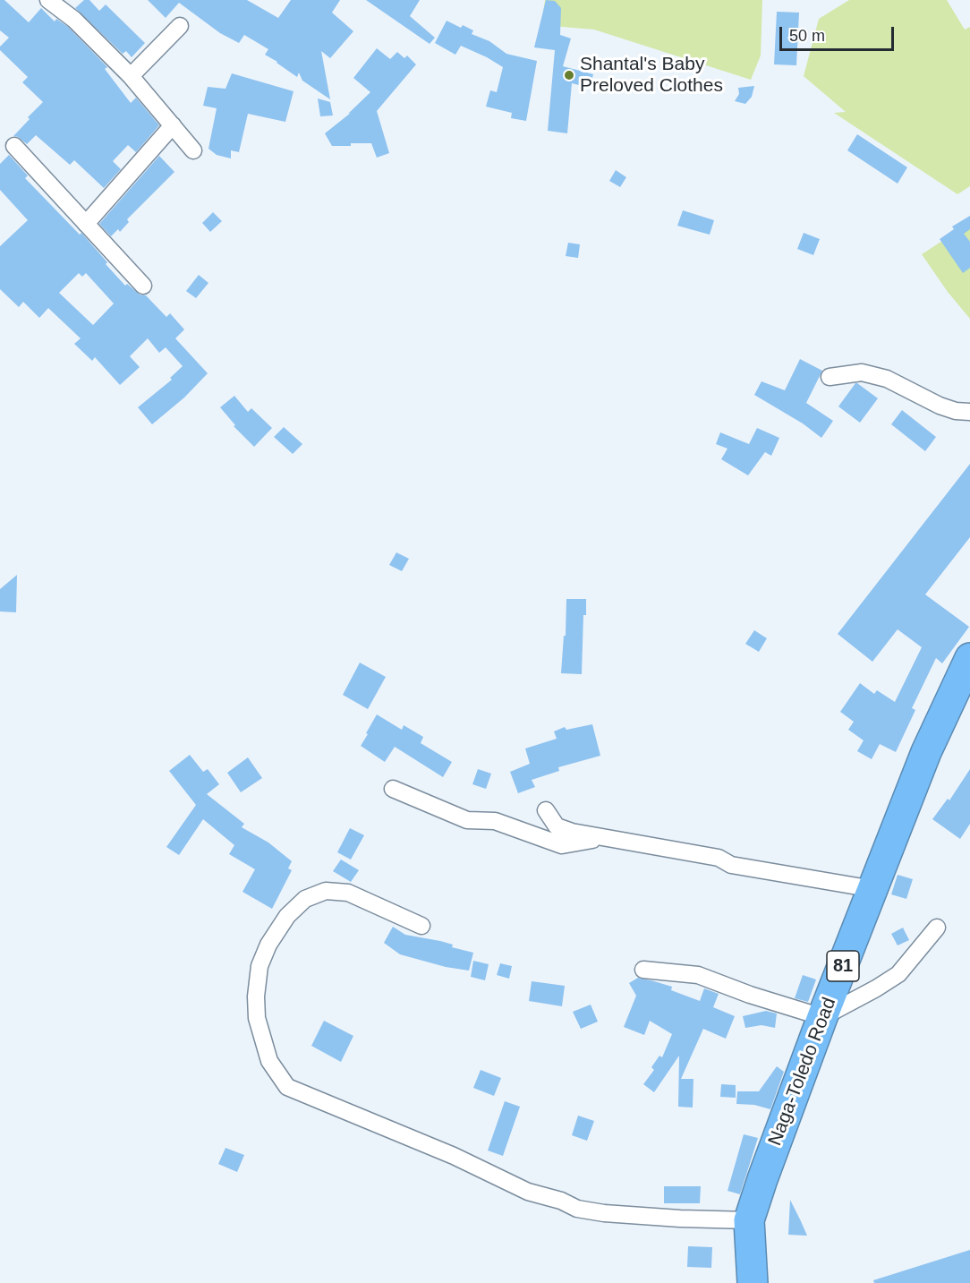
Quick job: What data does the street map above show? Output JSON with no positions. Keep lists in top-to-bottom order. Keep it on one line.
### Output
{"streets":{"highway":["81","Naga-Toledo Road"]},"places":["Shantal's Baby Preloved Clothes"],"scale_bar":"50 m"}
